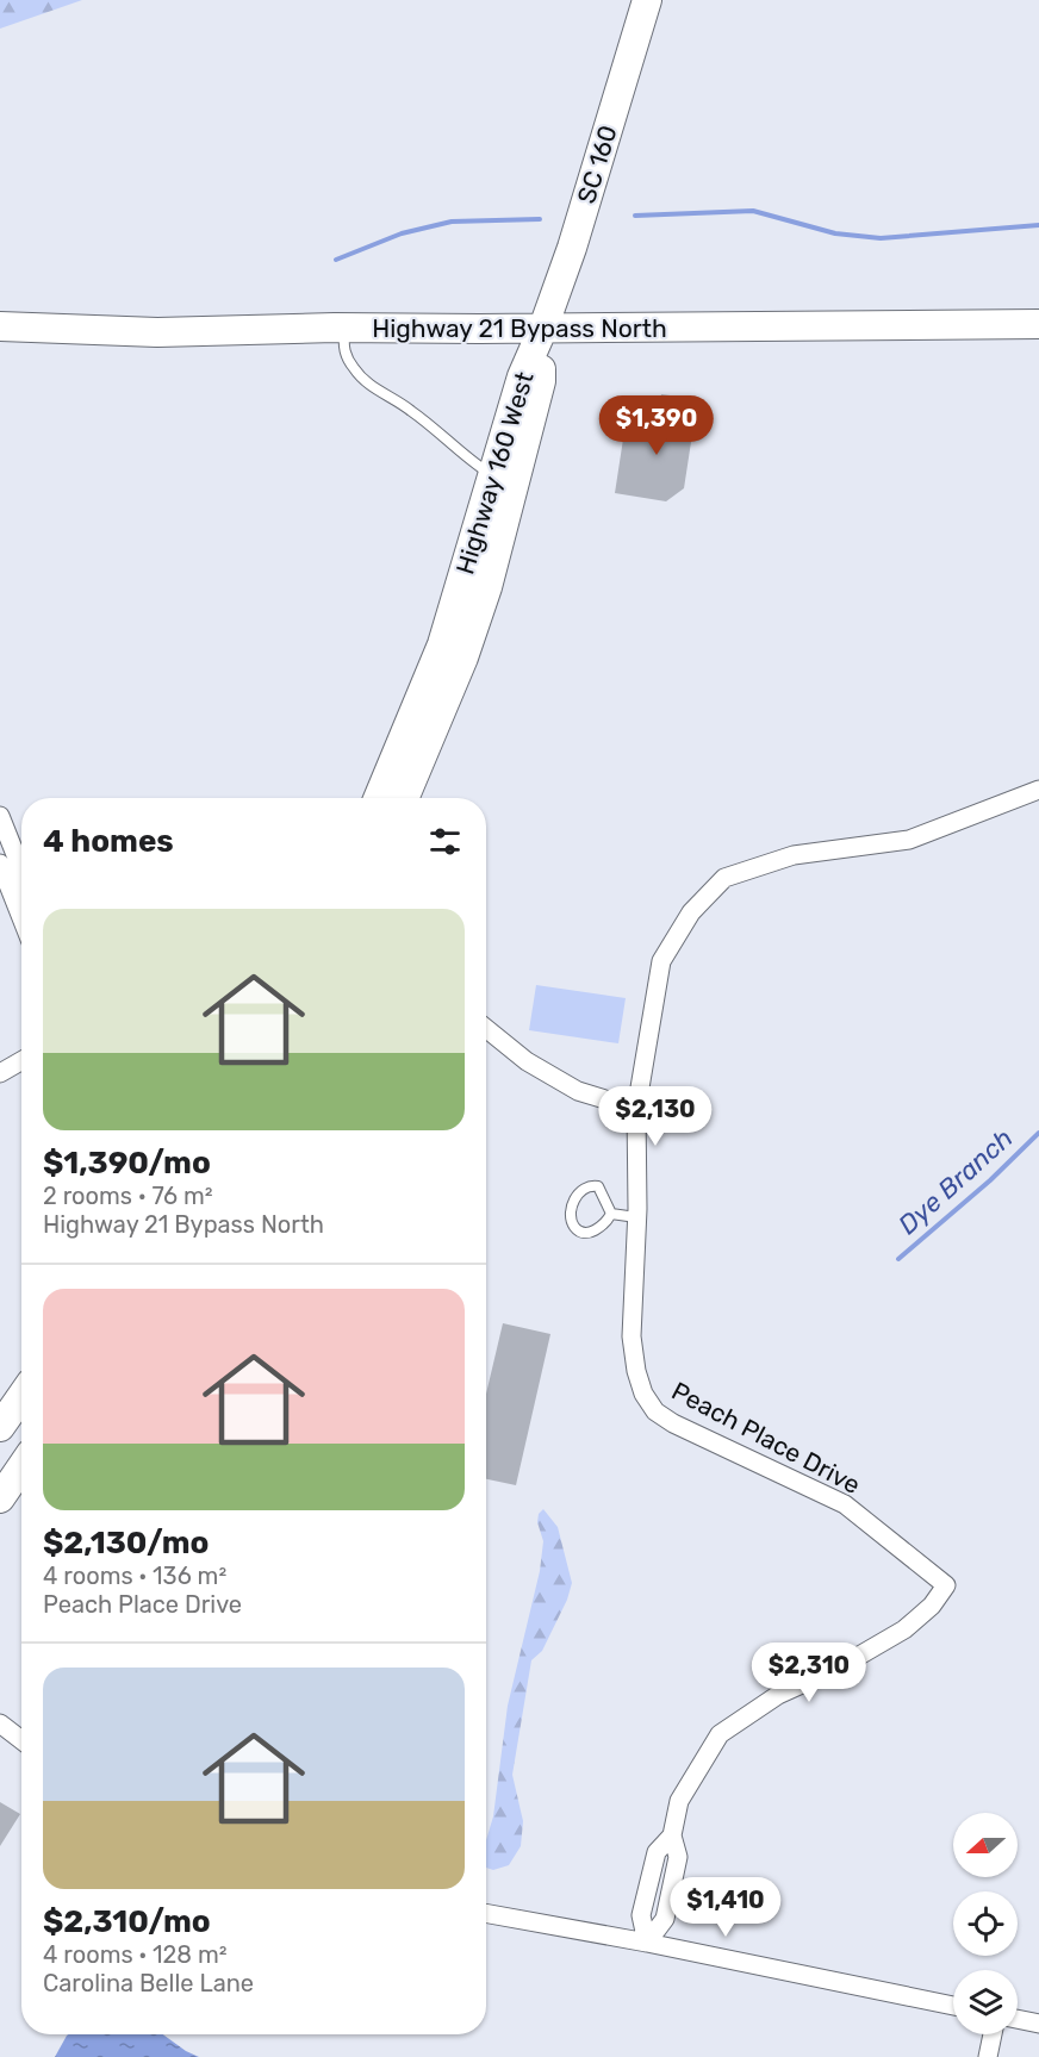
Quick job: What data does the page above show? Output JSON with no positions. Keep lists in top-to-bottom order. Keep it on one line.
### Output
{"streets":{"main road":["SC 160","Highway 21 Bypass North","Highway 160 West"],"street":["Peach Place Drive"]},"crossings":[["SC 160","Highway 21 Bypass North"],["SC 160","Highway 160 West"],["Highway 21 Bypass North","Highway 160 West"]],"water":["Dye Branch"],"north":"left","page":{"price":["$1,390","$2,130","$2,310","$1,410"],"heading":"4 homes","list":[{"name":"$1,390/mo","note":"2 rooms · 76 m² · Highway 21 Bypass North"},{"name":"$2,130/mo","note":"4 rooms · 136 m² · Peach Place Drive"},{"name":"$2,310/mo","note":"4 rooms · 128 m² · Carolina Belle Lane"}]}}
